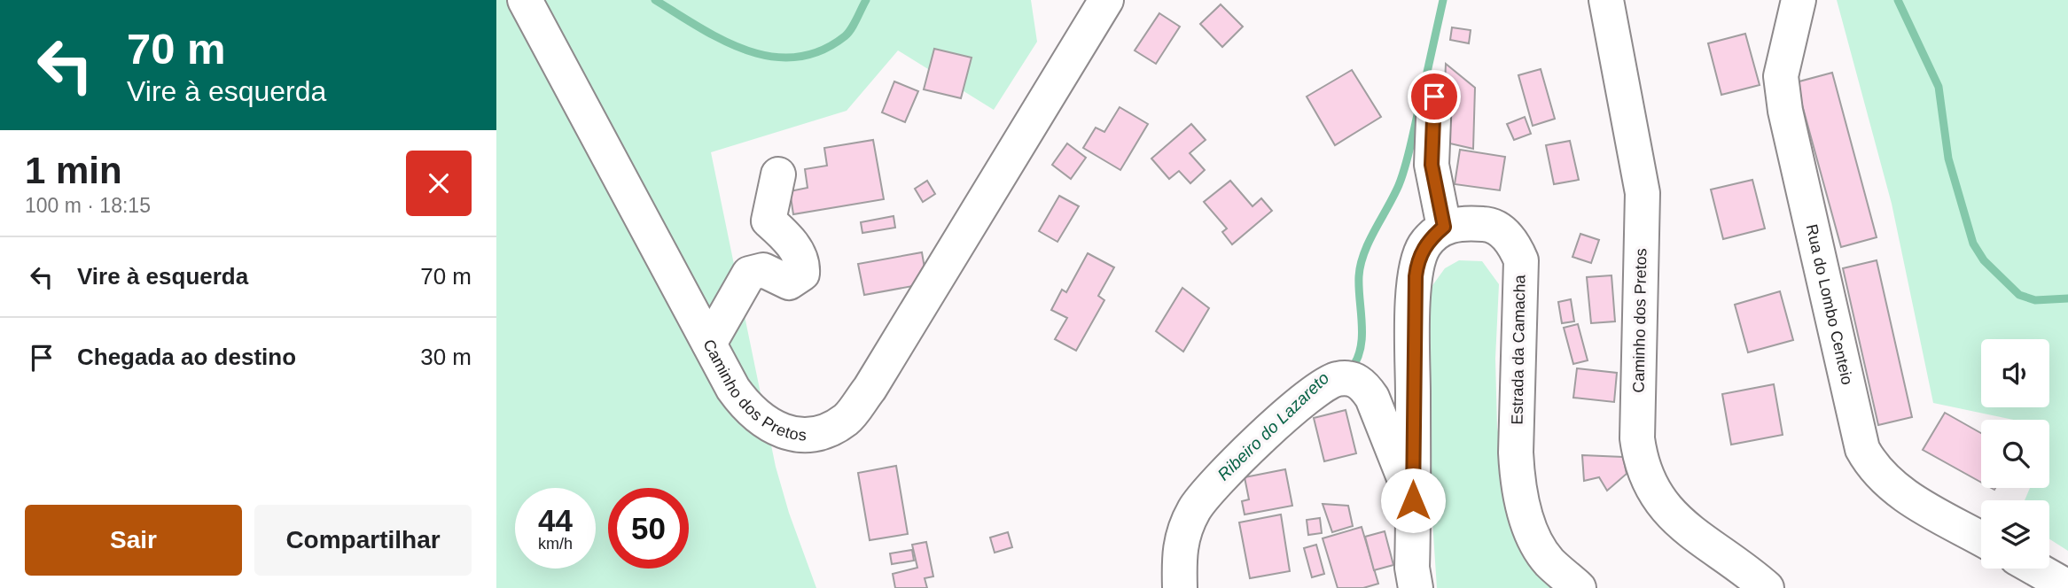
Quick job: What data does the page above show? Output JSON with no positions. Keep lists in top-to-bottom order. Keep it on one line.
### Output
{"streets":{"main road":["Rua do Lombo Centeio","Caminho dos Pretos","Estrada da Camacha"]},"water":["Ribeiro do Lazareto"],"page":{"turn":["70 m","Vire à esquerda"],"heading":["1 min","100 m · 18:15"],"list":[{"name":"Vire à esquerda","value":"70 m"},{"name":"Chegada ao destino","value":"30 m"}],"speed":"44 km/h","limit":"50","buttons":["Sair","Compartilhar"]}}
